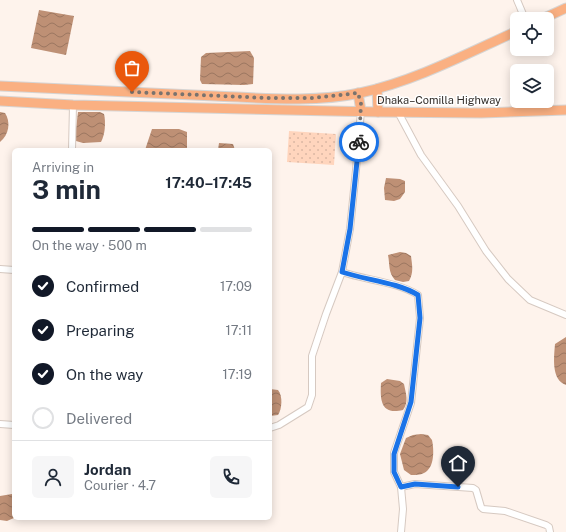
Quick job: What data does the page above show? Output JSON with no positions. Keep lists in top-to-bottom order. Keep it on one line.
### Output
{"streets":{"highway":["Dhaka–Comilla Highway"]},"page":{"heading":["3 min","Arriving in","17:40–17:45"],"panel":["Jordan","Courier · 4.7"],"bar":"On the way · 500 m","list":[["Confirmed","17:09"],["Preparing","17:11"],["On the way","17:19"],"Delivered"]}}
